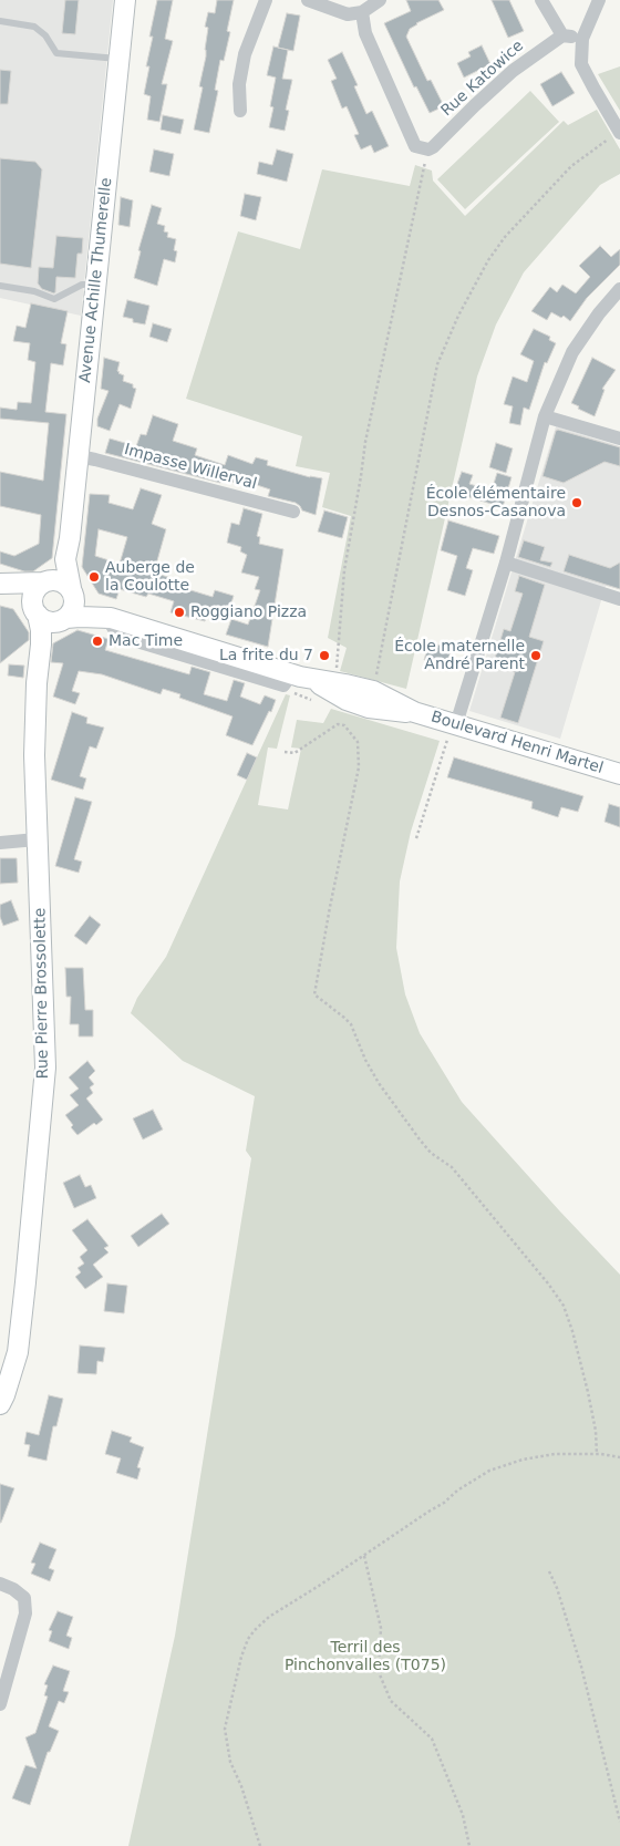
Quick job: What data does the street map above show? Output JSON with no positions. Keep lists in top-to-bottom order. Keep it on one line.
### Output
{"streets":{"street":["Rue Katowice","Avenue Achille Thumerelle","Impasse Willerval","Boulevard Henri Martel","Rue Pierre Brossolette"]},"crossings":[["Avenue Achille Thumerelle","Impasse Willerval"],["Avenue Achille Thumerelle","Boulevard Henri Martel"],["Avenue Achille Thumerelle","Rue Pierre Brossolette"],["Boulevard Henri Martel","Rue Pierre Brossolette"]],"parks":["Terril des Pinchonvalles (T075)"],"places":["École élémentaire Desnos-Casanova","Auberge de la Coulotte","Roggiano Pizza","Mac Time","La frite du 7","École maternelle André Parent"]}
